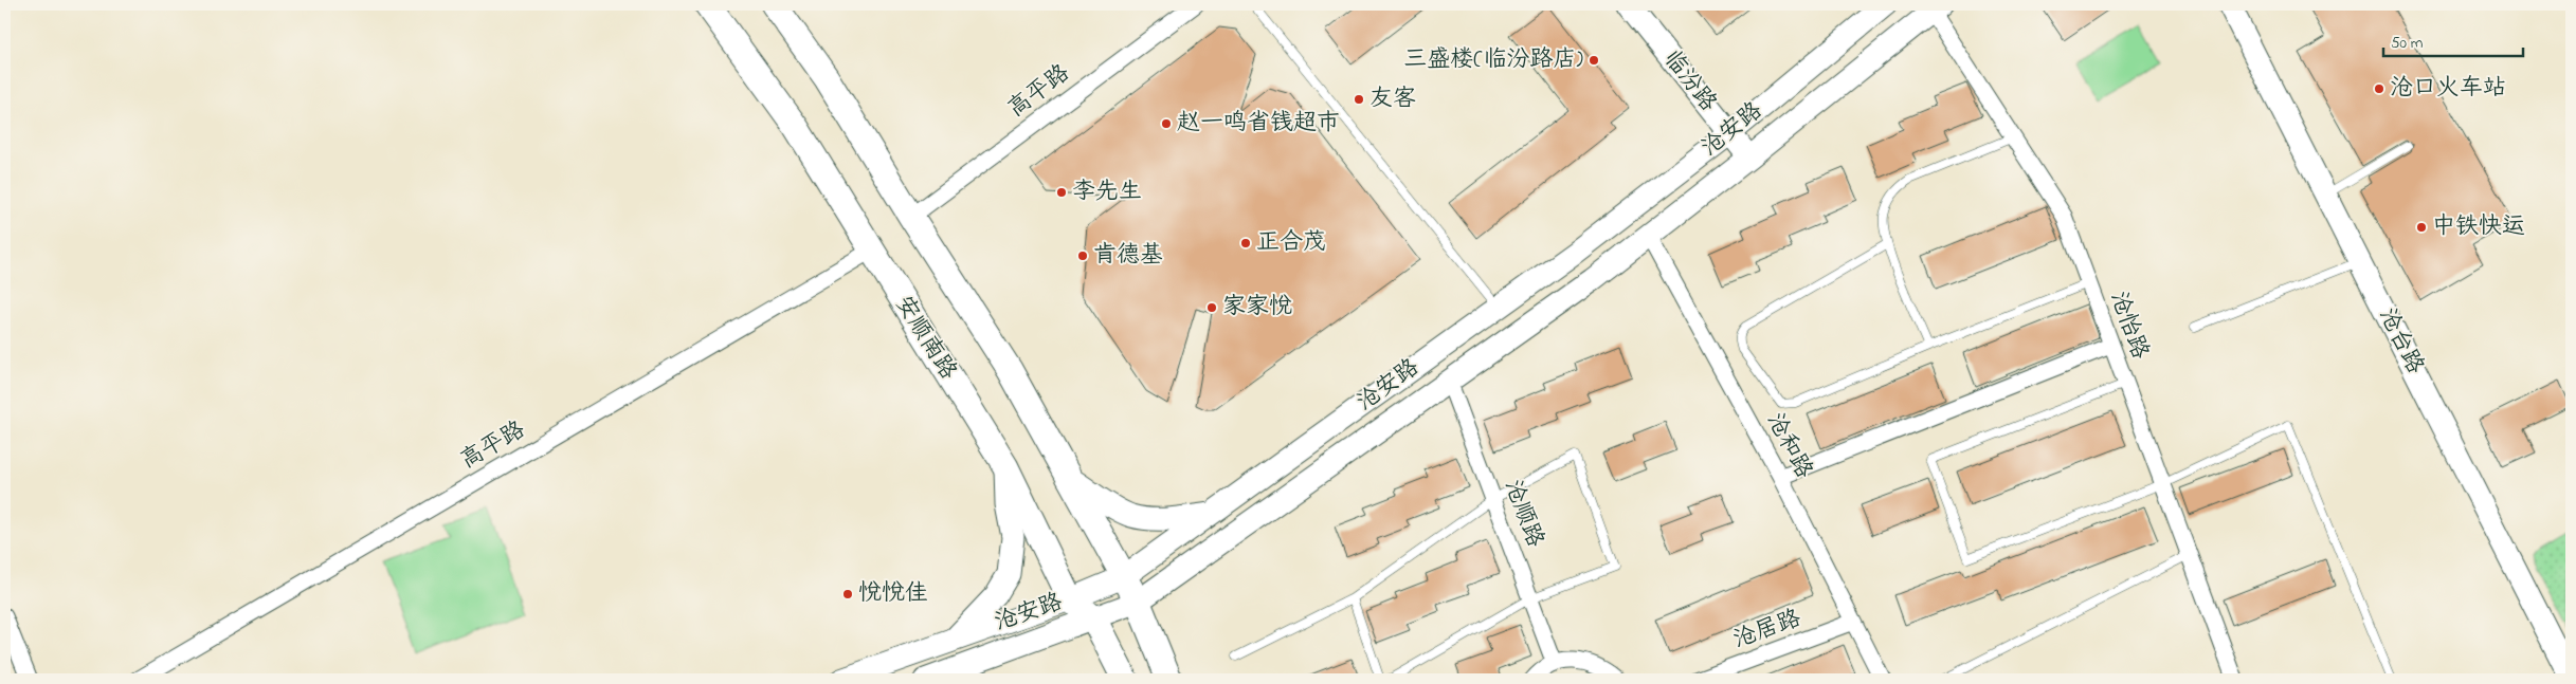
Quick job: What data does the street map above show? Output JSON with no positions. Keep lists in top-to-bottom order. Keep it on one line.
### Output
{"streets":{"main road":["安顺南路"],"street":["临汾路","高平路","沧安路","沧怡路","沧台路","沧和路","沧顺路","沧居路"]},"crossings":[["临汾路","沧安路"],["高平路","安顺南路"],["沧安路","沧怡路"],["沧安路","安顺南路"],["沧安路","沧和路"],["沧安路","沧顺路"],["沧和路","沧居路"]],"places":["三盛楼(临汾路店)","沧口火车站","友客","赵一鸣省钱超市","李先生","中铁快运","正合茂","肯德基","家家悦","悦悦佳"],"scale_bar":"50 m"}
